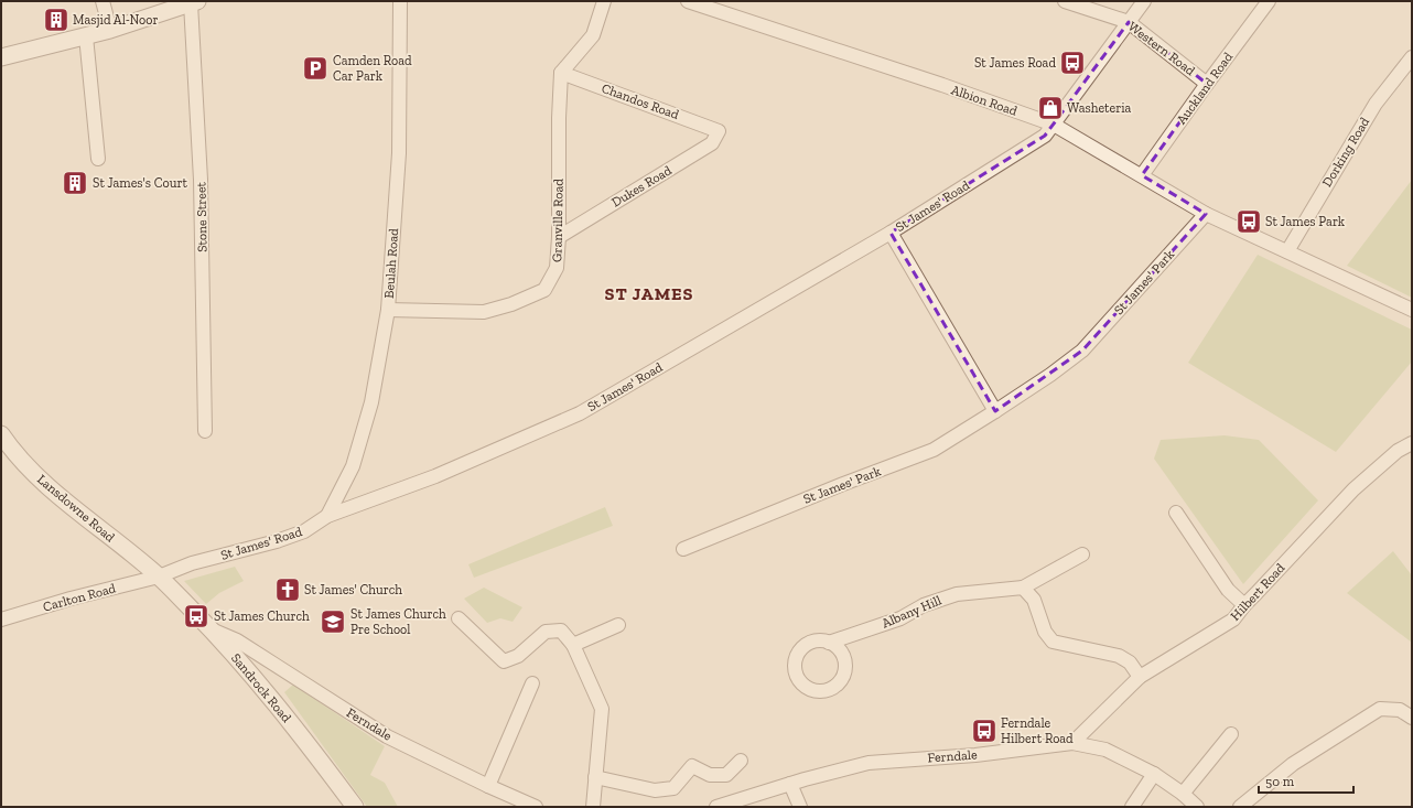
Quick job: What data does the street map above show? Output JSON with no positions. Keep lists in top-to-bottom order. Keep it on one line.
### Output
{"streets":{"street":["Western Road","Auckland Road","Albion Road","Chandos Road","Dorking Road","Dukes Road","St James' Road","Stone Street","Granville Road","Beulah Road","St James' Park","Lansdowne Road","Hilbert Road","Carlton Road","Albany Hill","Sandrock Road","Ferndale"]},"crossings":[["Western Road","Auckland Road"],["Auckland Road","Albion Road"],["Albion Road","Dorking Road"],["Albion Road","St James' Road"],["Albion Road","St James' Park"],["Chandos Road","Dukes Road"],["Chandos Road","Granville Road"],["Dukes Road","Granville Road"],["St James' Road","Beulah Road"],["St James' Road","Lansdowne Road"],["St James' Road","Carlton Road"],["St James' Road","Sandrock Road"],["Granville Road","Beulah Road"],["Lansdowne Road","Carlton Road"],["Lansdowne Road","Sandrock Road"],["Hilbert Road","Ferndale"],["Carlton Road","Sandrock Road"],["Sandrock Road","Ferndale"]],"districts":["ST JAMES"],"places":{"building":["Masjid Al-Noor","St James's Court"],"bus stop":["St James Road","St James Park","St James Church","Ferndale Hilbert Road"],"parking":["Camden Road Car Park"],"shop":["Washeteria"],"church":["St James' Church"],"school or university":["St James Church Pre School"]},"scale_bar":"50 m"}
